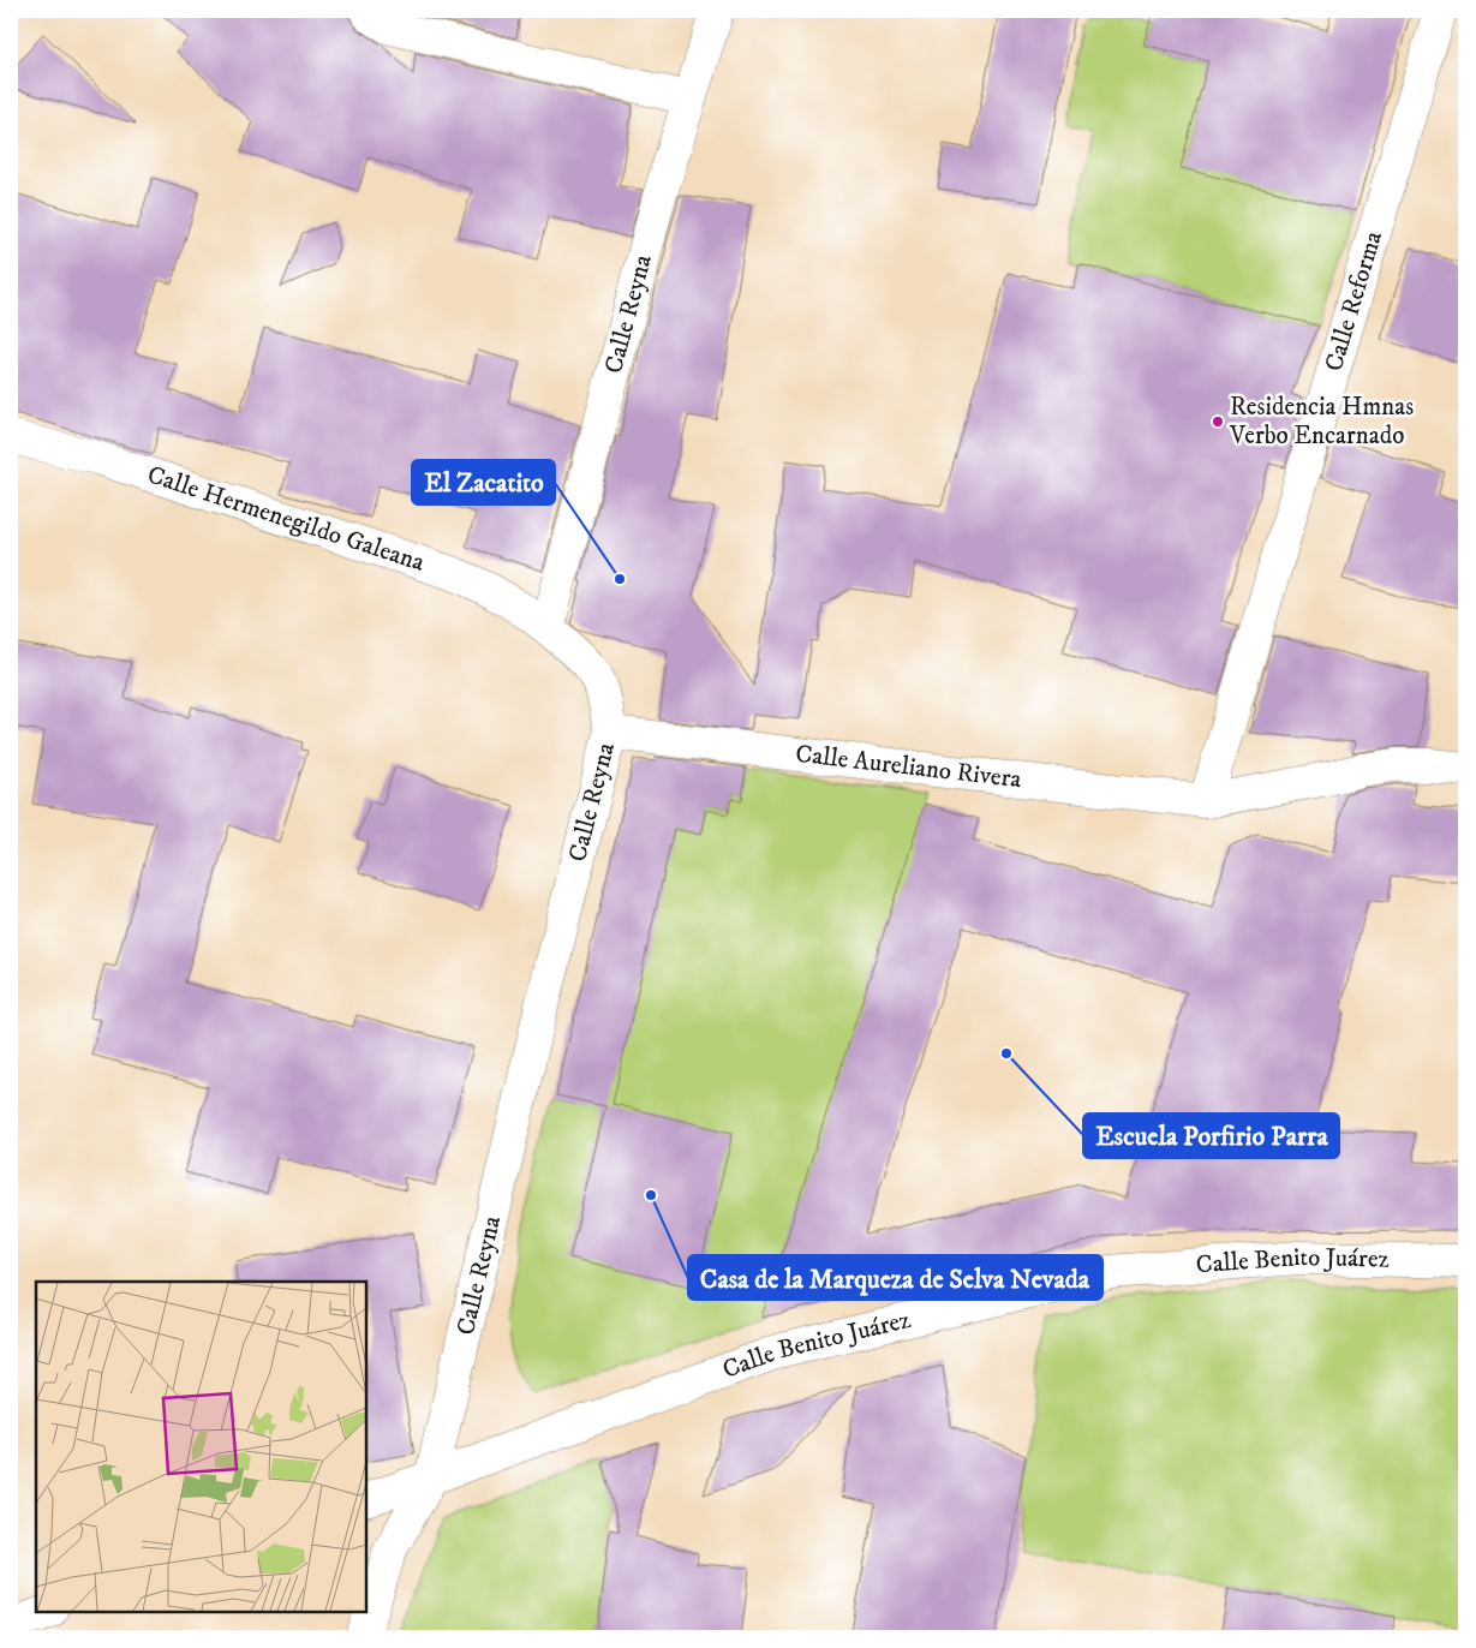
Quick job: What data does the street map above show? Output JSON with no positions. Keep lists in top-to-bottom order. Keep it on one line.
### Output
{"streets":{"street":["Calle Reforma","Calle Reyna","Calle Hermenegildo Galeana","Calle Aureliano Rivera","Calle Benito Juárez"]},"crossings":[["Calle Reforma","Calle Aureliano Rivera"],["Calle Reyna","Calle Hermenegildo Galeana"],["Calle Reyna","Calle Aureliano Rivera"],["Calle Reyna","Calle Benito Juárez"]],"places":["Residencia Hmnas Verbo Encarnado","El Zacatito","Escuela Porfirio Parra","Casa de la Marqueza de Selva Nevada"]}
